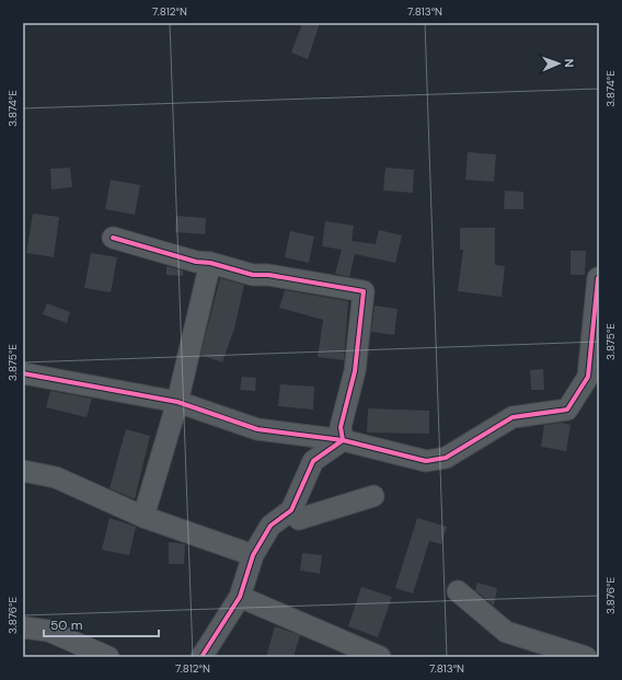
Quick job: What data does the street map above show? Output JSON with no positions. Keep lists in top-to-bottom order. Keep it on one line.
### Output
{"scale_bar":"50 m","north":"right","coordinates":["7.812°N","7.813°N","3.874°E","3.875°E","3.876°E"]}
